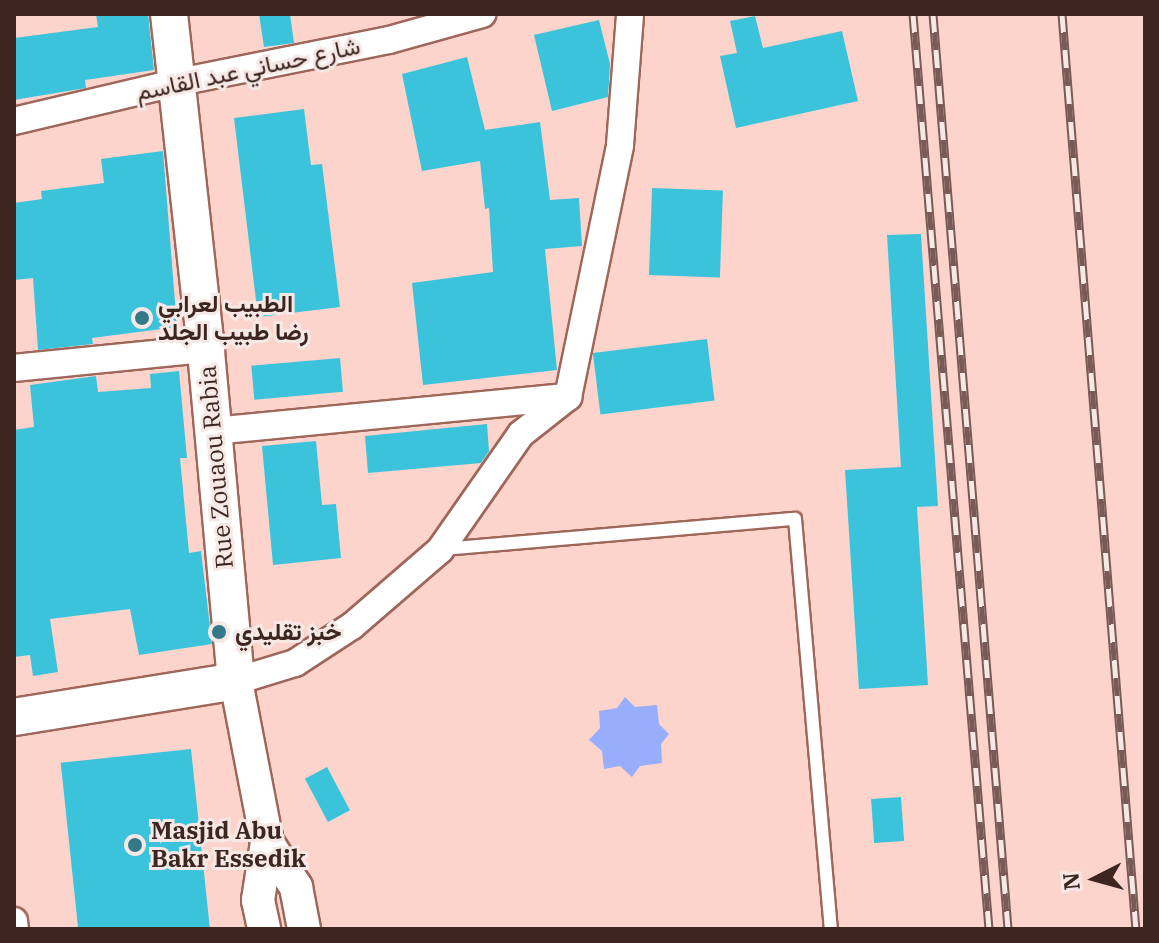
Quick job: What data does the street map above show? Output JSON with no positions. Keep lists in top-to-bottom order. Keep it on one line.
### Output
{"streets":{"main road":["Rue Zouaou Rabia"],"street":["شارع حساني عبد القاسم"]},"crossings":[["شارع حساني عبد القاسم","Rue Zouaou Rabia"]],"places":["الطبيب لعرابي رضا طبيب الجلد","خبز تقليدي","Masjid Abu Bakr Essedik"],"north":"left"}
